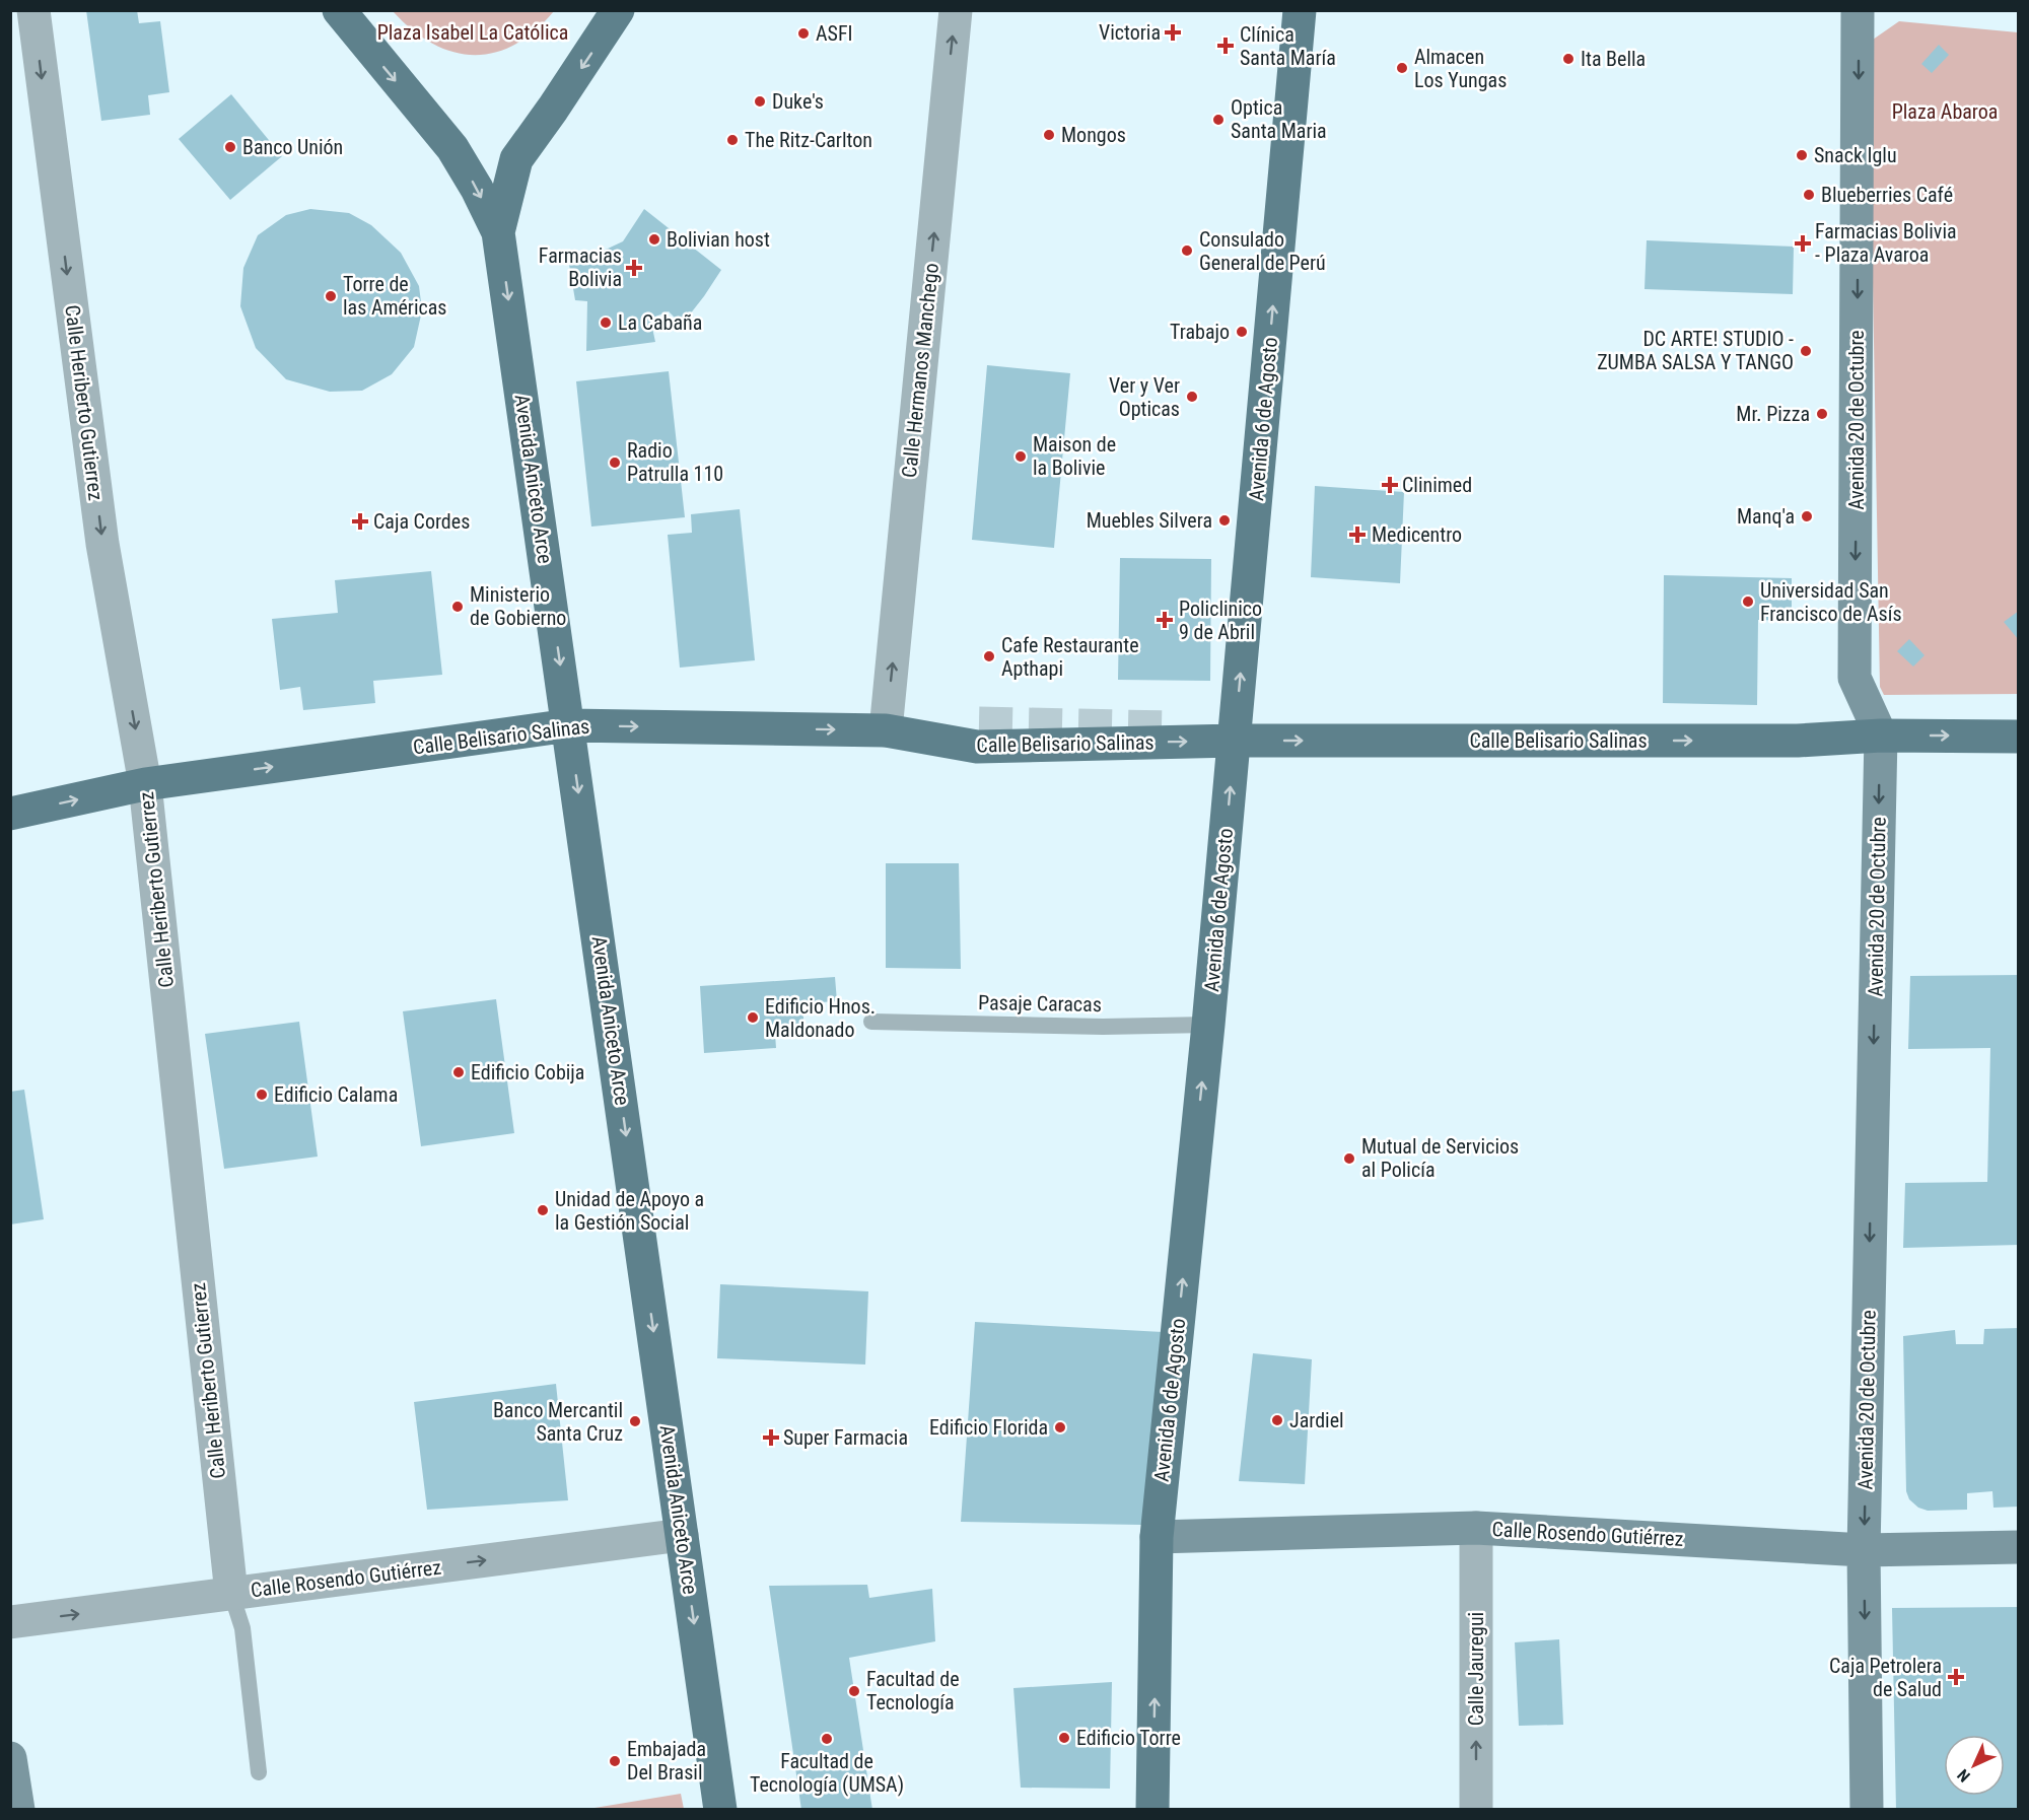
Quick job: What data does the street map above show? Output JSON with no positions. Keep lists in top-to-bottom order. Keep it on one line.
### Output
{"streets":{"main road":["Avenida 6 de Agosto","Avenida 20 de Octubre","Avenida Aniceto Arce","Calle Belisario Salinas","Calle Rosendo Gutiérrez"],"street":["Calle Hermanos Manchego","Calle Heriberto Gutierrez","Calle Jauregui"],"lane":["Pasaje Caracas"]},"crossings":[["Calle Hermanos Manchego","Calle Belisario Salinas"],["Calle Heriberto Gutierrez","Calle Belisario Salinas"],["Calle Heriberto Gutierrez","Calle Rosendo Gutiérrez"],["Avenida 6 de Agosto","Calle Belisario Salinas"],["Avenida 6 de Agosto","Pasaje Caracas"],["Avenida 6 de Agosto","Calle Rosendo Gutiérrez"],["Avenida 20 de Octubre","Calle Belisario Salinas"],["Avenida 20 de Octubre","Calle Rosendo Gutiérrez"],["Avenida Aniceto Arce","Calle Belisario Salinas"],["Avenida Aniceto Arce","Calle Rosendo Gutiérrez"],["Calle Rosendo Gutiérrez","Calle Jauregui"]],"one_way":["Calle Hermanos Manchego","Calle Heriberto Gutierrez","Avenida 6 de Agosto","Avenida 20 de Octubre","Avenida Aniceto Arce","Calle Belisario Salinas","Calle Rosendo Gutiérrez","Calle Jauregui"],"parks":["Plaza Isabel La Católica","Plaza Abaroa"],"places":{"health":["Victoria","Clínica Santa María","Farmacias Bolivia - Plaza Avaroa","Farmacias Bolivia","Clinimed","Caja Cordes","Medicentro","Policlinico 9 de Abril","Super Farmacia","Caja Petrolera de Salud"],"other":["ASFI","Ita Bella","Almacen Los Yungas","Duke's","Optica Santa Maria","Mongos","The Ritz-Carlton","Banco Unión","Snack Iglu","Blueberries Café","Bolivian host","Consulado General de Perú","Torre de las Américas","La Cabaña","Trabajo","DC ARTE! STUDIO - ZUMBA SALSA Y TANGO","Ver y Ver Opticas","Mr. Pizza","Maison de la Bolivie","Radio Patrulla 110","Manq'a","Muebles Silvera","Universidad San Francisco de Asís","Ministerio de Gobierno","Cafe Restaurante Apthapi","Edificio Hnos. Maldonado","Edificio Cobija","Edificio Calama","Mutual de Servicios al Policía","Unidad de Apoyo a la Gestión Social","Jardiel","Banco Mercantil Santa Cruz","Edificio Florida","Facultad de Tecnología","Edificio Torre","Facultad de Tecnología (UMSA)","Embajada Del Brasil"]},"north":"bottom left"}
